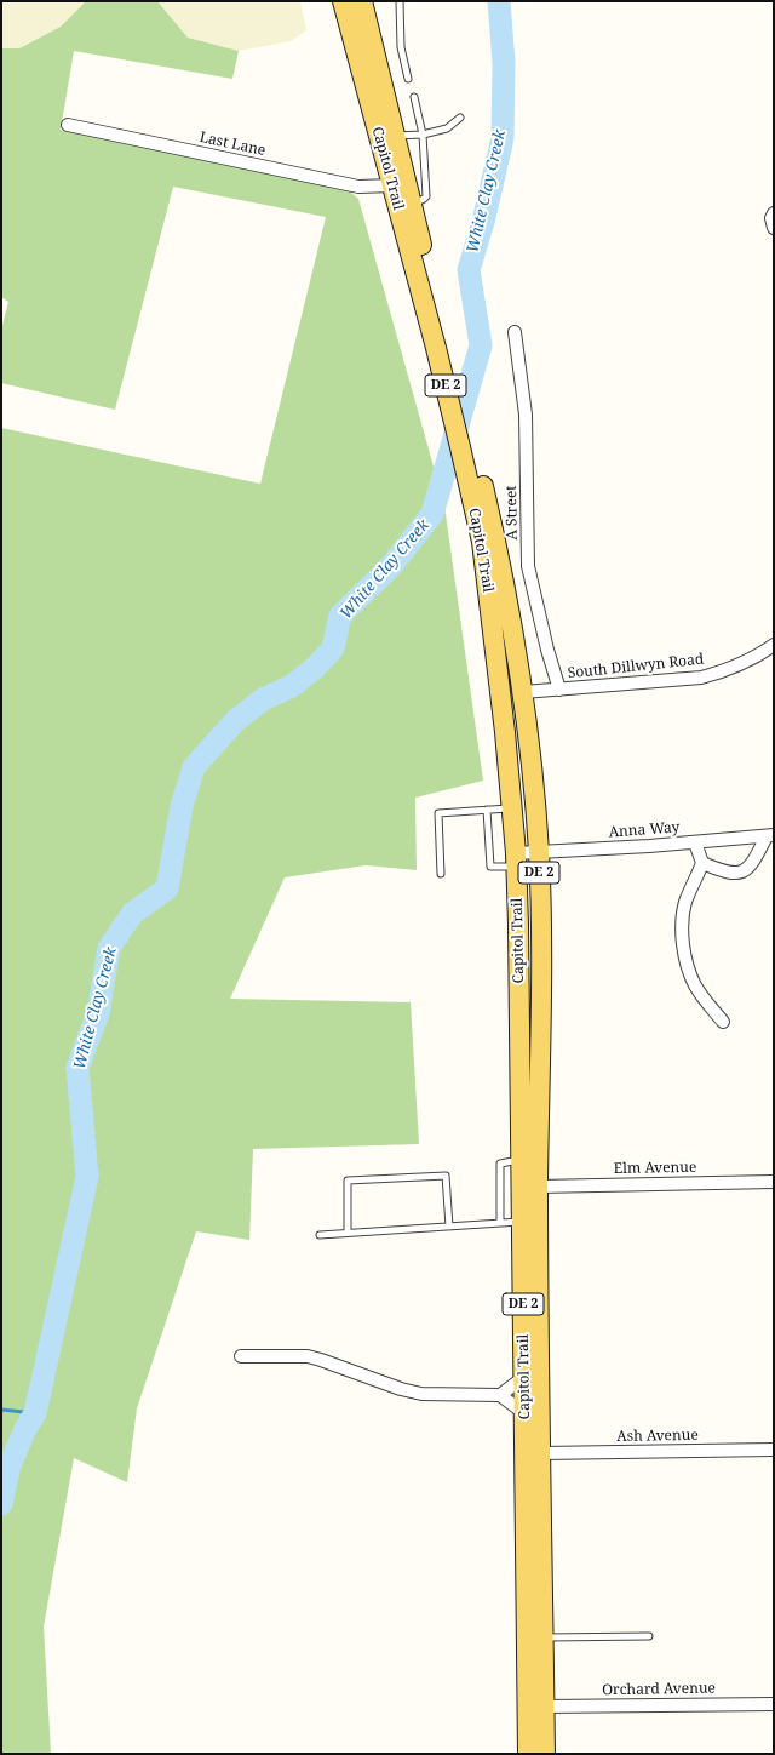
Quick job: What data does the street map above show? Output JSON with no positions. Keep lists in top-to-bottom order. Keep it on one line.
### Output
{"streets":{"main road":["Capitol Trail","DE 2"],"street":["Last Lane","A Street","South Dillwyn Road","Anna Way","Elm Avenue","Ash Avenue","Orchard Avenue"]},"crossings":[["Last Lane","Capitol Trail"],["Capitol Trail","South Dillwyn Road"],["Capitol Trail","Anna Way"],["Capitol Trail","Elm Avenue"],["Capitol Trail","Ash Avenue"],["Capitol Trail","Orchard Avenue"],["A Street","South Dillwyn Road"]],"water":["White Clay Creek"]}
